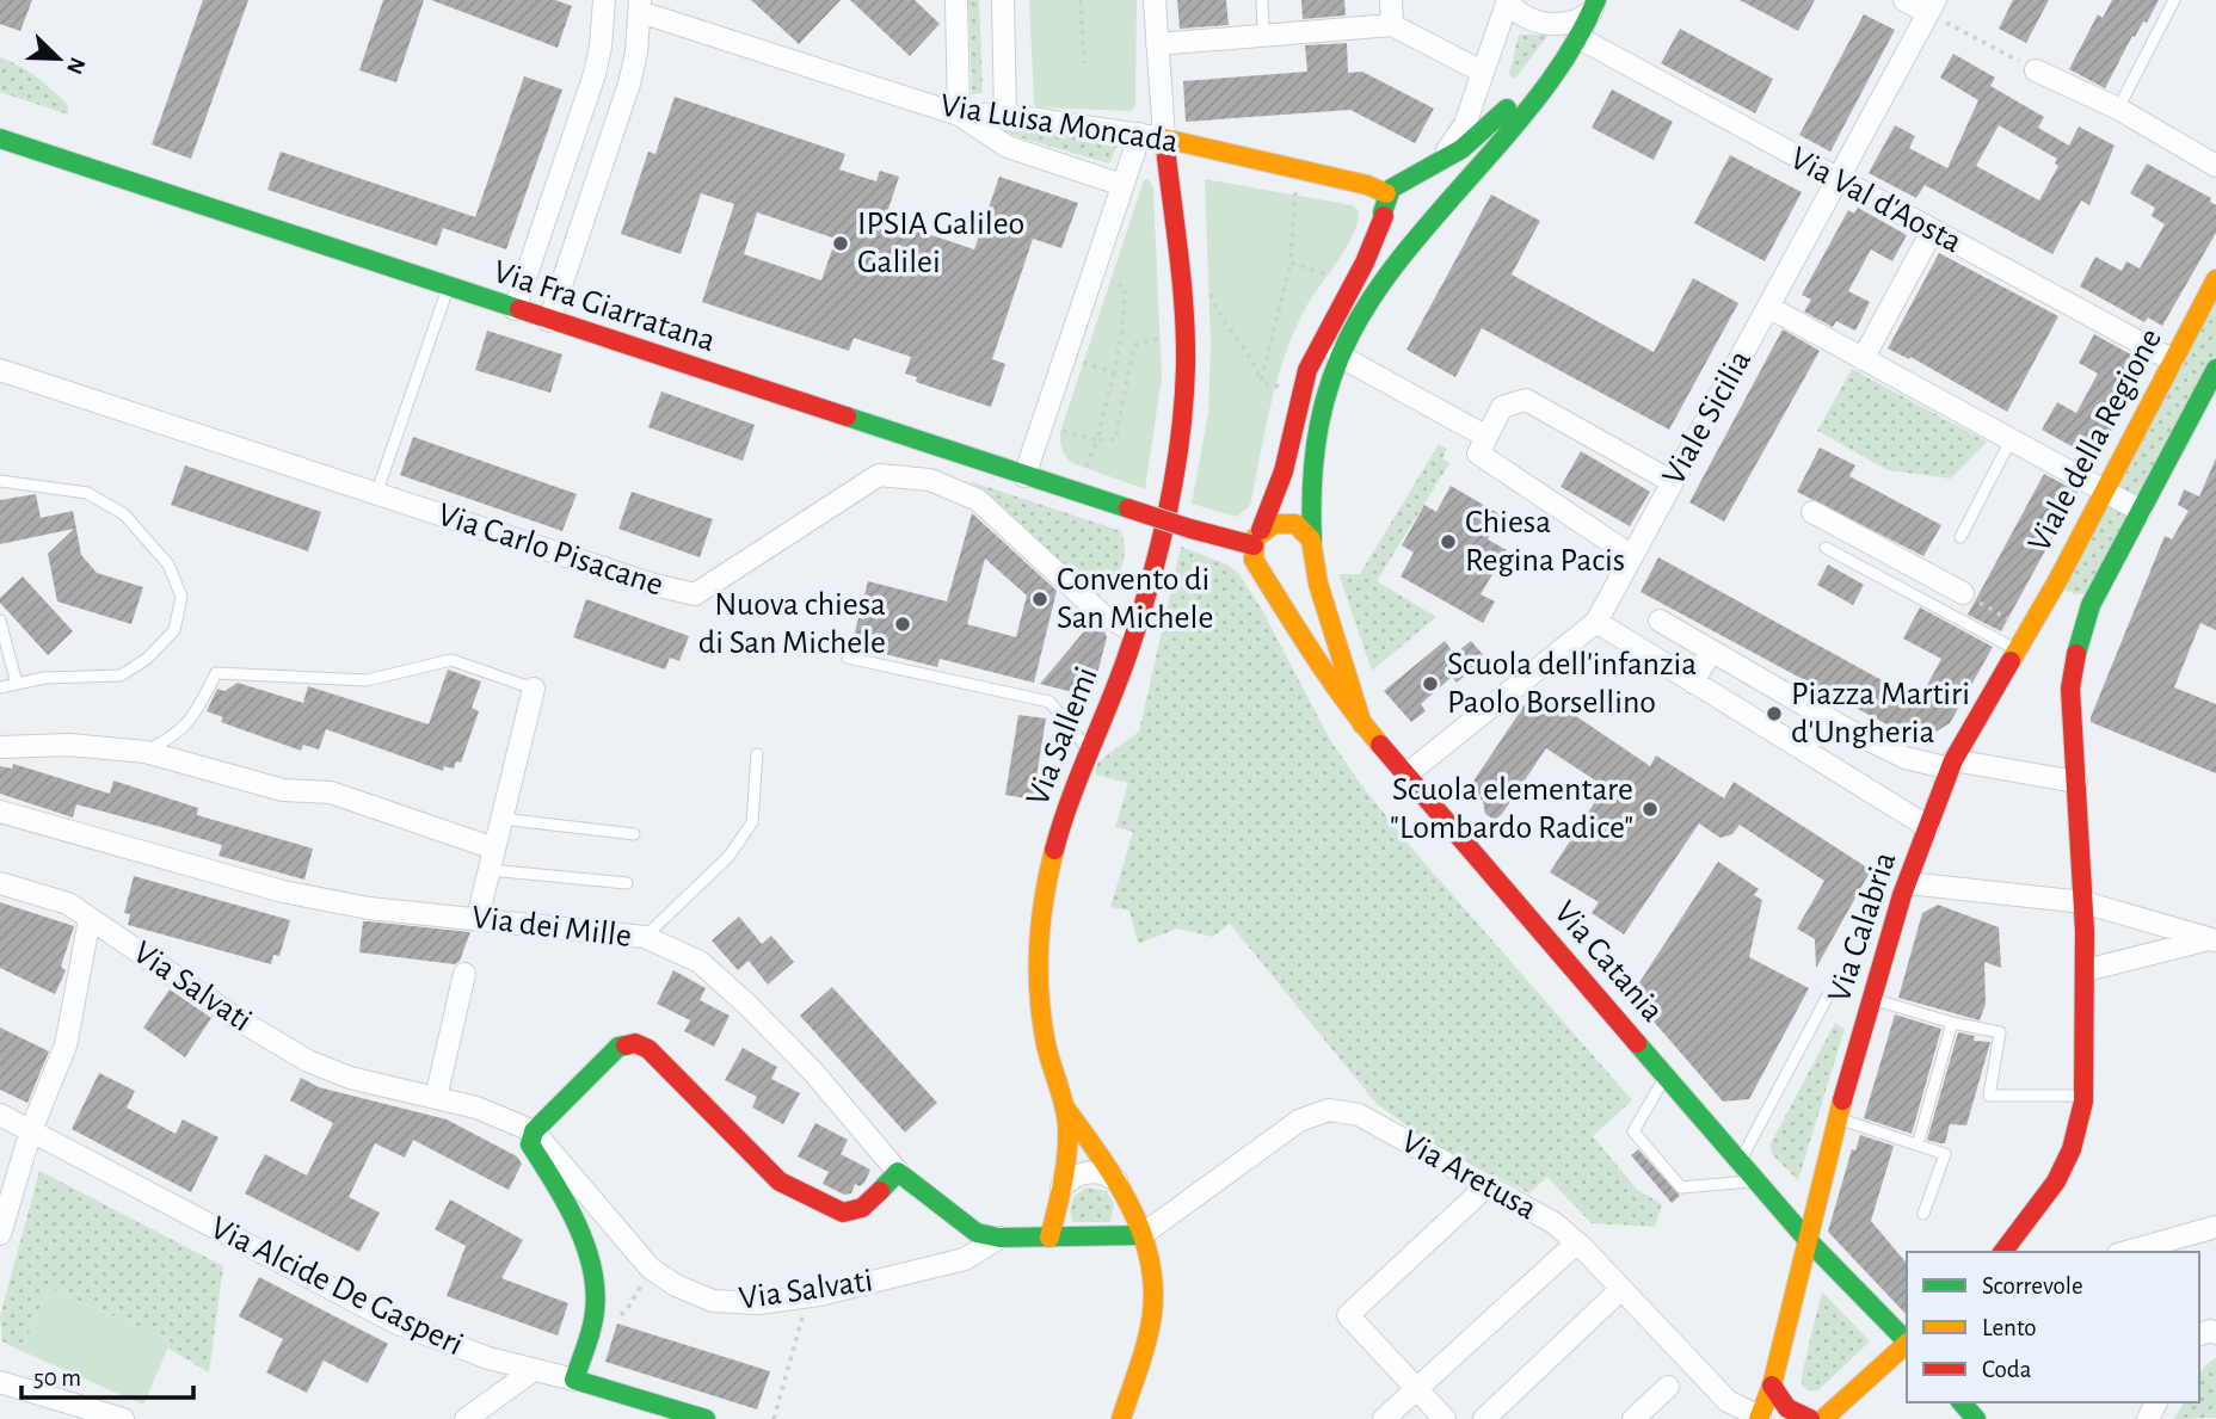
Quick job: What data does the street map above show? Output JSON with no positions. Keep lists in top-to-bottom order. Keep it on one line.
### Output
{"streets":{"street":["Via Luisa Moncada","Via Val d'Aosta","Via Fra Giarratana","Viale Sicilia","Viale della Regione","Via Carlo Pisacane","Via Sallemi","Via dei Mille","Via Calabria","Via Catania","Via Salvati","Via Aretusa","Via Alcide De Gasperi"]},"crossings":[["Via Luisa Moncada","Via Sallemi"],["Via Val d'Aosta","Viale Sicilia"],["Via Val d'Aosta","Viale della Regione"],["Via Fra Giarratana","Via Catania"],["Viale Sicilia","Via Catania"],["Viale della Regione","Via Calabria"],["Via Carlo Pisacane","Via Sallemi"],["Via Sallemi","Via Aretusa"],["Via dei Mille","Via Salvati"],["Via Calabria","Via Catania"],["Via Calabria","Via Aretusa"],["Via Salvati","Via Alcide De Gasperi"]],"places":["IPSIA Galileo Galilei","Chiesa Regina Pacis","Convento di San Michele","Nuova chiesa di San Michele","Scuola dell'infanzia Paolo Borsellino","Piazza Martiri d'Ungheria","Scuola elementare \"Lombardo Radice\""],"legend":["Scorrevole","Lento","Coda"],"scale_bar":"50 m","north":"bottom right"}
